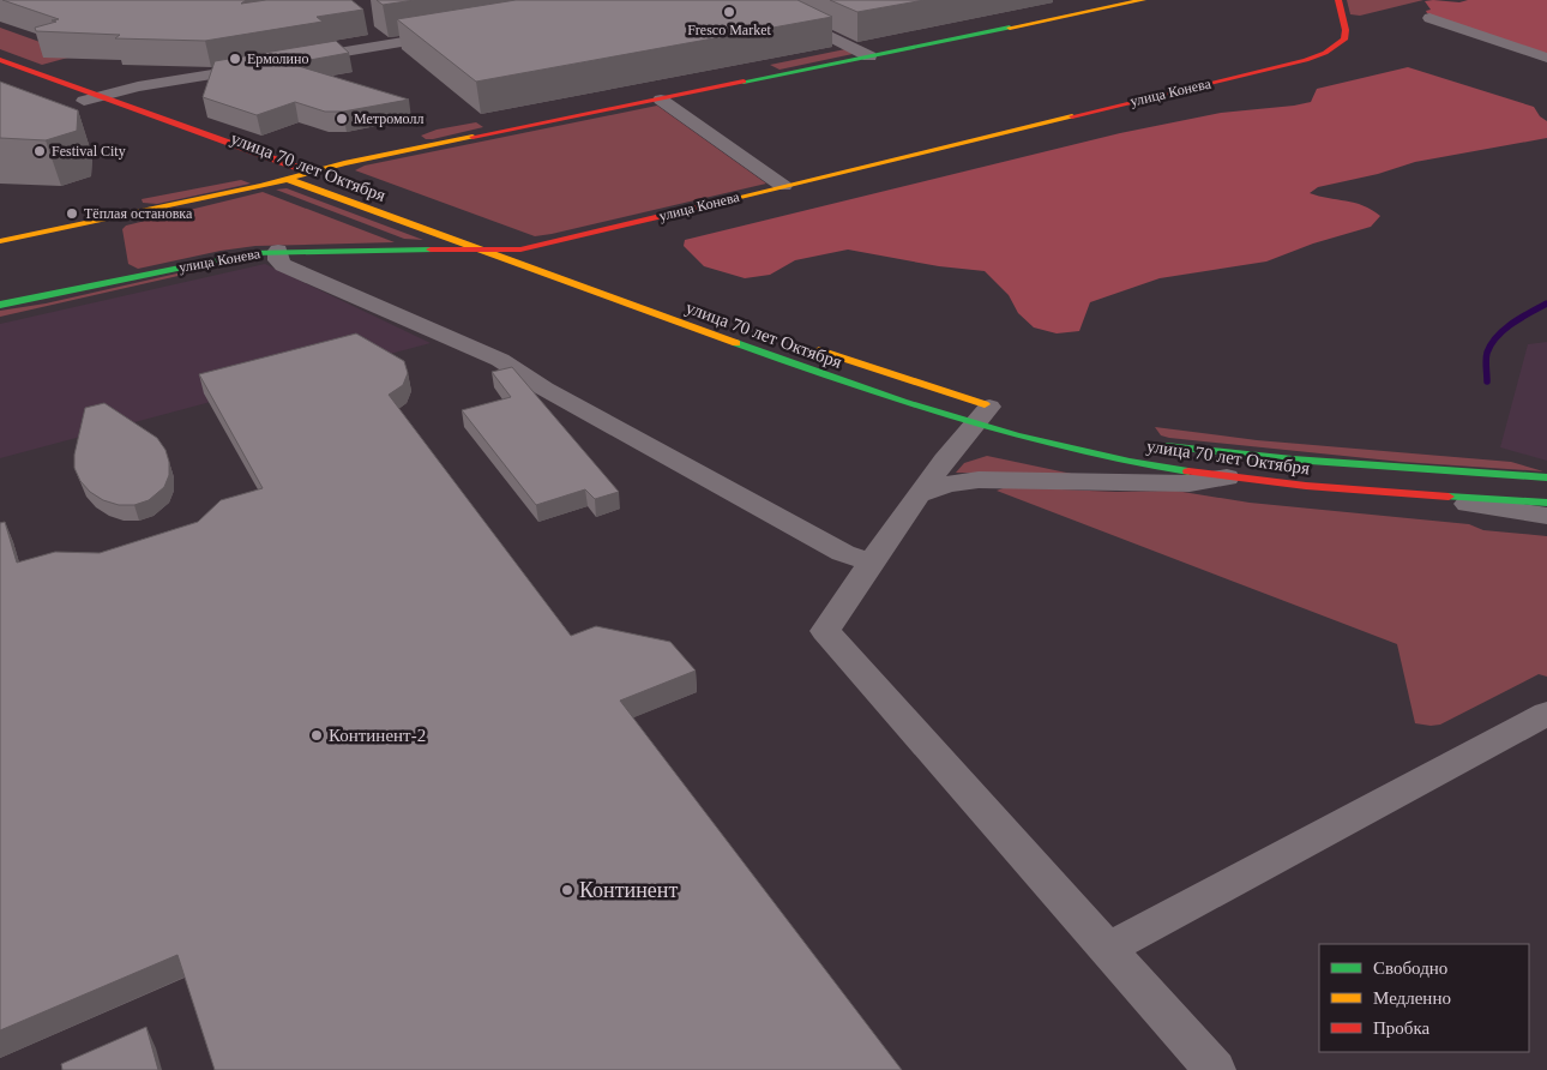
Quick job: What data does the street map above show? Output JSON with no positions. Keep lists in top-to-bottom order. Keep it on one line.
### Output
{"streets":{"main road":["улица Конева","улица 70 лет Октября"]},"crossings":[["улица Конева","улица 70 лет Октября"]],"places":["Fresco Market","Ермолино","Метромолл","Festival City","Тёплая остановка","Континент-2","Континент"],"legend":["Свободно","Медленно","Пробка"]}
